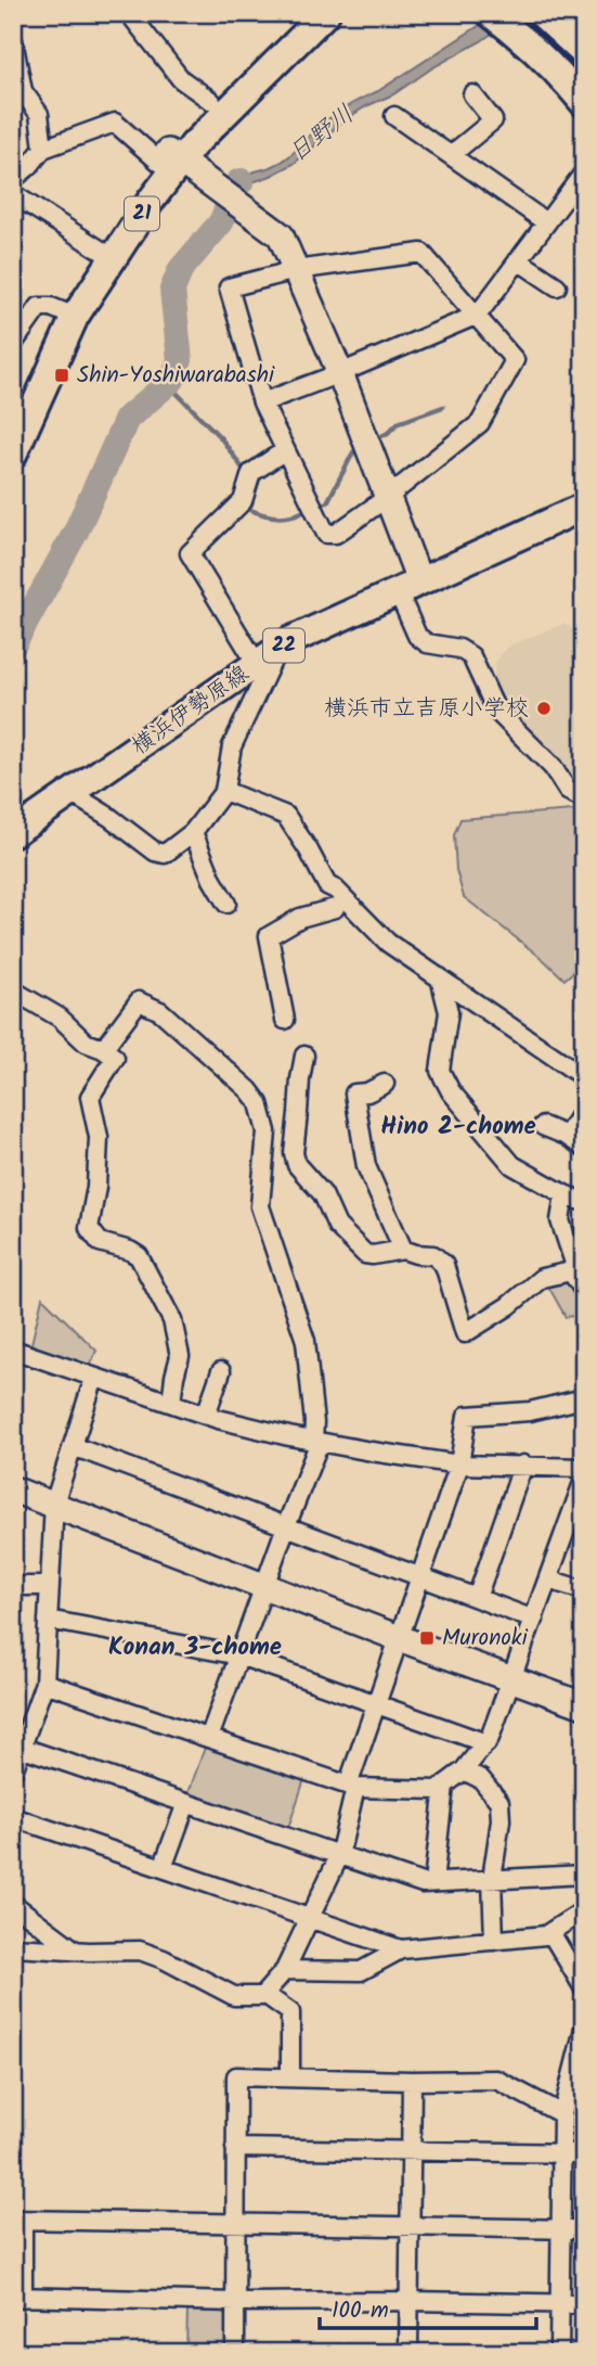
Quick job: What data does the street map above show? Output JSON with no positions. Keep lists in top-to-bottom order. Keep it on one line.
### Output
{"streets":{"main road":["21","22","横浜伊勢原線"]},"districts":["Hino 2-chome","Konan 3-chome"],"water":["日野川"],"places":{"transit":["Shin-Yoshiwarabashi","Muronoki"],"other":["横浜市立吉原小学校"]},"scale_bar":"100 m"}
